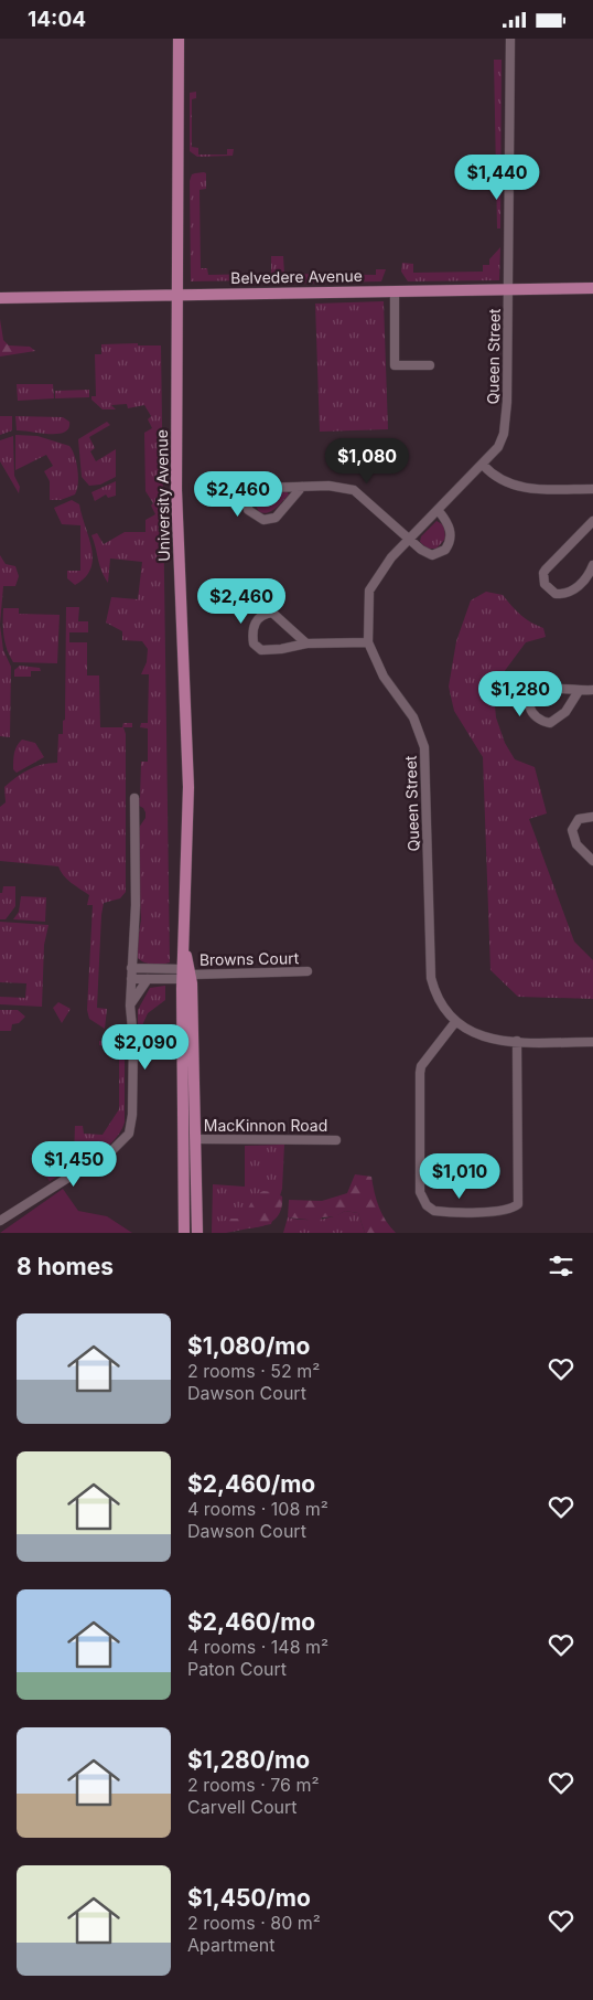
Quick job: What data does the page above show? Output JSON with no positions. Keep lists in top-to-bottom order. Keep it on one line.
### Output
{"streets":{"main road":["Belvedere Avenue","University Avenue"],"street":["Queen Street","Browns Court","MacKinnon Road"]},"crossings":[["Belvedere Avenue","Queen Street"],["Belvedere Avenue","University Avenue"],["University Avenue","Browns Court"],["University Avenue","MacKinnon Road"]],"page":{"status":"14:04","price":["$1,440","$1,080","$2,460","$2,460","$1,280","$2,090","$1,450","$1,010"],"heading":"8 homes","list":[{"name":"$1,080/mo","note":"2 rooms · 52 m² · Dawson Court"},{"name":"$2,460/mo","note":"4 rooms · 108 m² · Dawson Court"},{"name":"$2,460/mo","note":"4 rooms · 148 m² · Paton Court"},{"name":"$1,280/mo","note":"2 rooms · 76 m² · Carvell Court"},{"name":"$1,450/mo","note":"2 rooms · 80 m² · Apartment"}]}}
